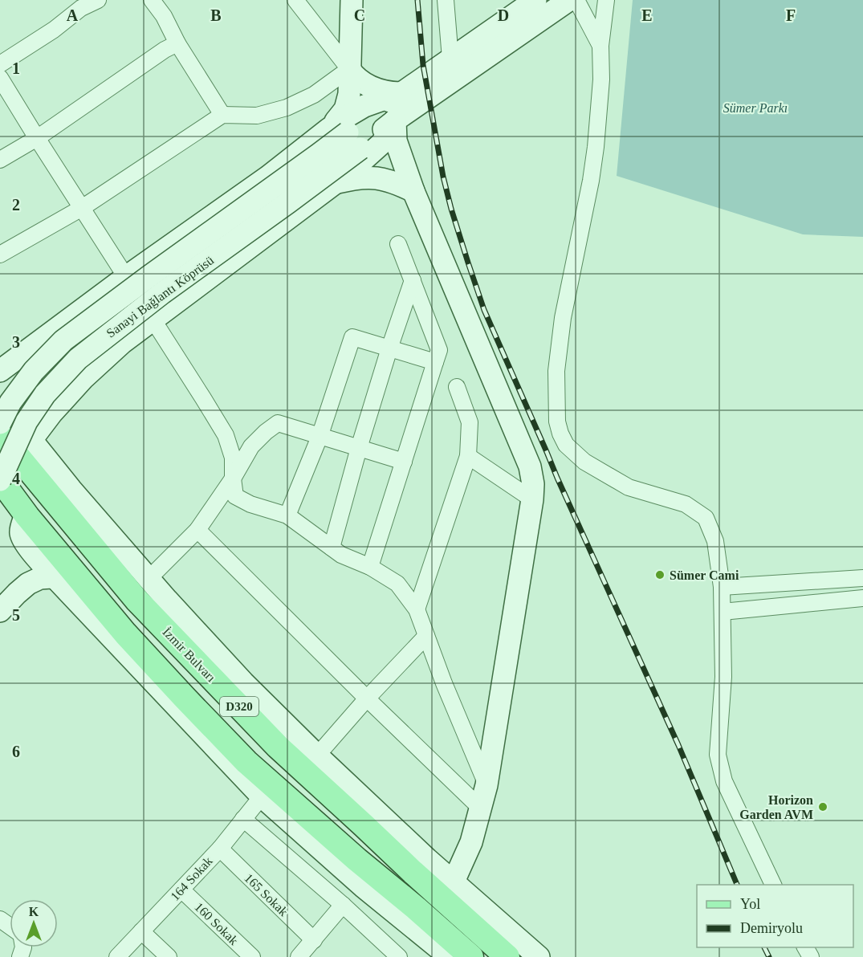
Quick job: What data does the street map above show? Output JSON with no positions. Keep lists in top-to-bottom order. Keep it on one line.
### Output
{"streets":{"main road":["Sanayi Bağlantı Köprüsü","İzmir Bulvarı","D320"],"street":["164 Sokak","165 Sokak","160 Sokak"]},"crossings":[["Sanayi Bağlantı Köprüsü","D320"],["164 Sokak","165 Sokak"],["164 Sokak","160 Sokak"]],"parks":["Sümer Parkı"],"places":["Sümer Cami","Horizon Garden AVM"],"legend":["Yol","Demiryolu"],"north":"top","grid":{"columns":["A","B","C","D","E","F"],"rows":["1","2","3","4","5","6"]}}
